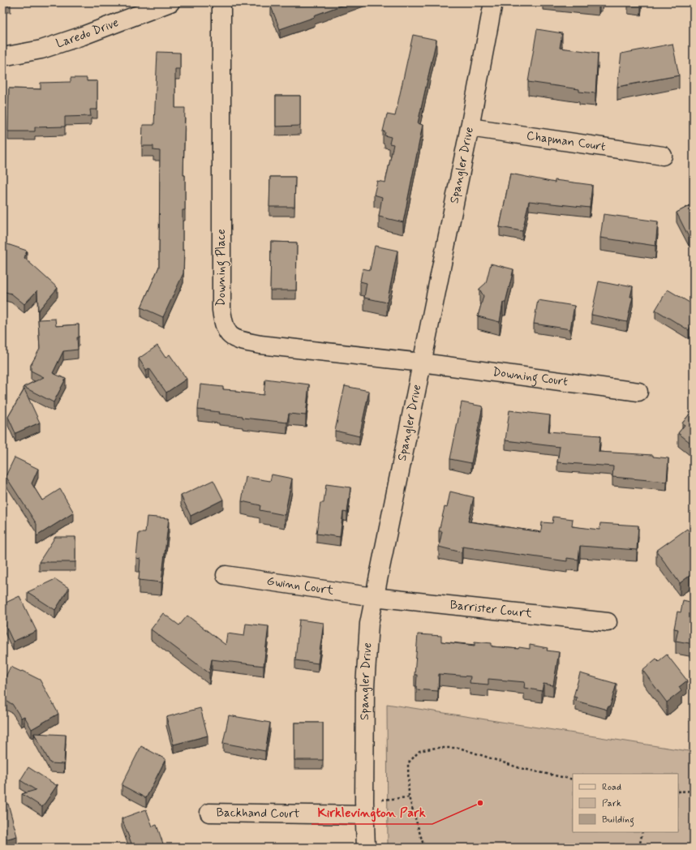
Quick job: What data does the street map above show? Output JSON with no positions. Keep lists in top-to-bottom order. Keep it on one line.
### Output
{"streets":{"street":["Laredo Drive","Chapman Court","Spangler Drive","Downing Place","Downing Court","Gwinn Court","Barrister Court","Backhand Court"]},"crossings":[["Chapman Court","Spangler Drive"],["Spangler Drive","Downing Place"],["Spangler Drive","Downing Court"],["Spangler Drive","Gwinn Court"],["Spangler Drive","Barrister Court"],["Spangler Drive","Backhand Court"],["Downing Place","Downing Court"],["Gwinn Court","Barrister Court"]],"places":["Kirklevington Park"],"legend":["Road","Park","Building"]}
